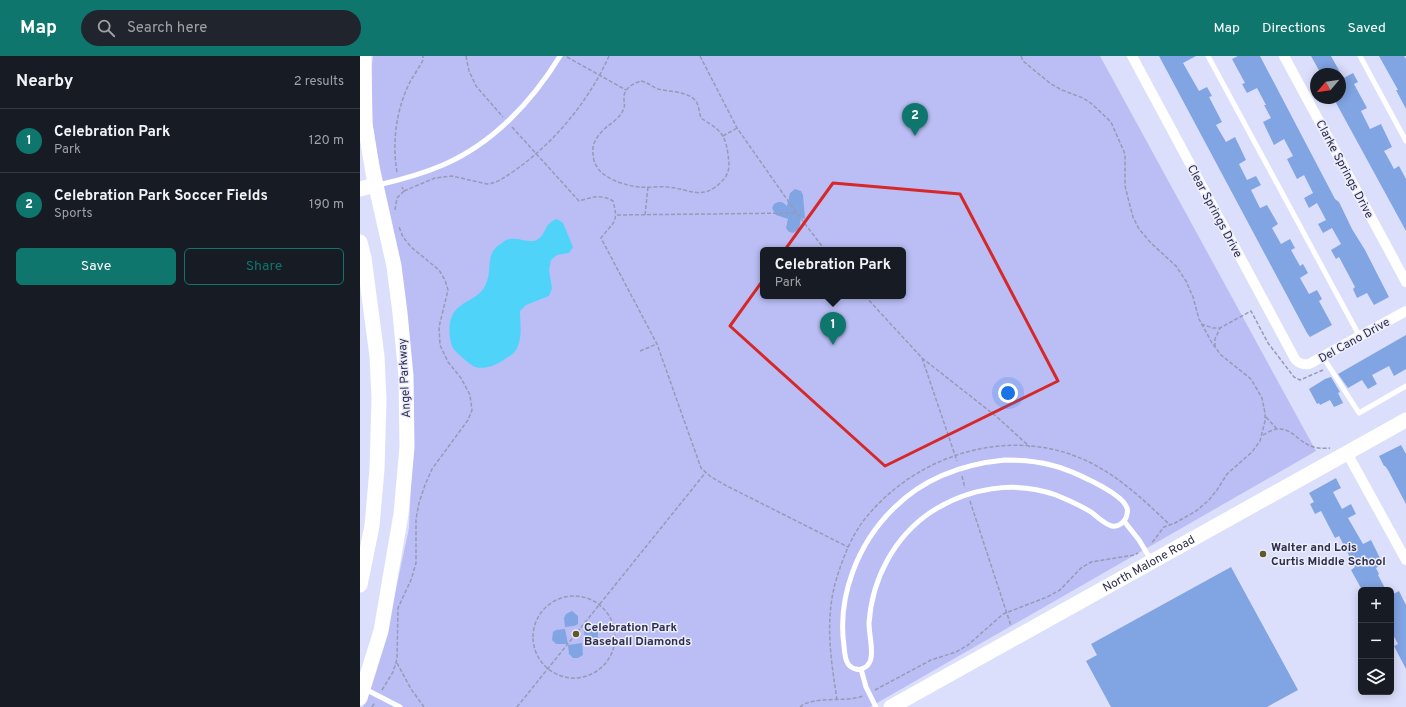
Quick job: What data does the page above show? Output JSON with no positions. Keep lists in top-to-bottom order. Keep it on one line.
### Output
{"streets":{"main road":["Angel Parkway","North Malone Road"],"street":["Clarke Springs Drive","Clear Springs Drive","Del Cano Drive"]},"crossings":[["Clear Springs Drive","Del Cano Drive"]],"places":["Walter and Lois Curtis Middle School","Celebration Park Baseball Diamonds"],"north":"bottom left","page":{"header":"Map","search":"Search here","nav":["Map","Directions","Saved"],"heading":["Nearby","2 results"],"pins":["2","1"],"list":[{"mark":"1","name":"Celebration Park","note":"Park","value":"120 m"},{"mark":"2","name":"Celebration Park Soccer Fields","note":"Sports","value":"190 m"}],"buttons":["Save","Share"],"popup":["Celebration Park","Park"],"map_buttons":["+","−"]}}
